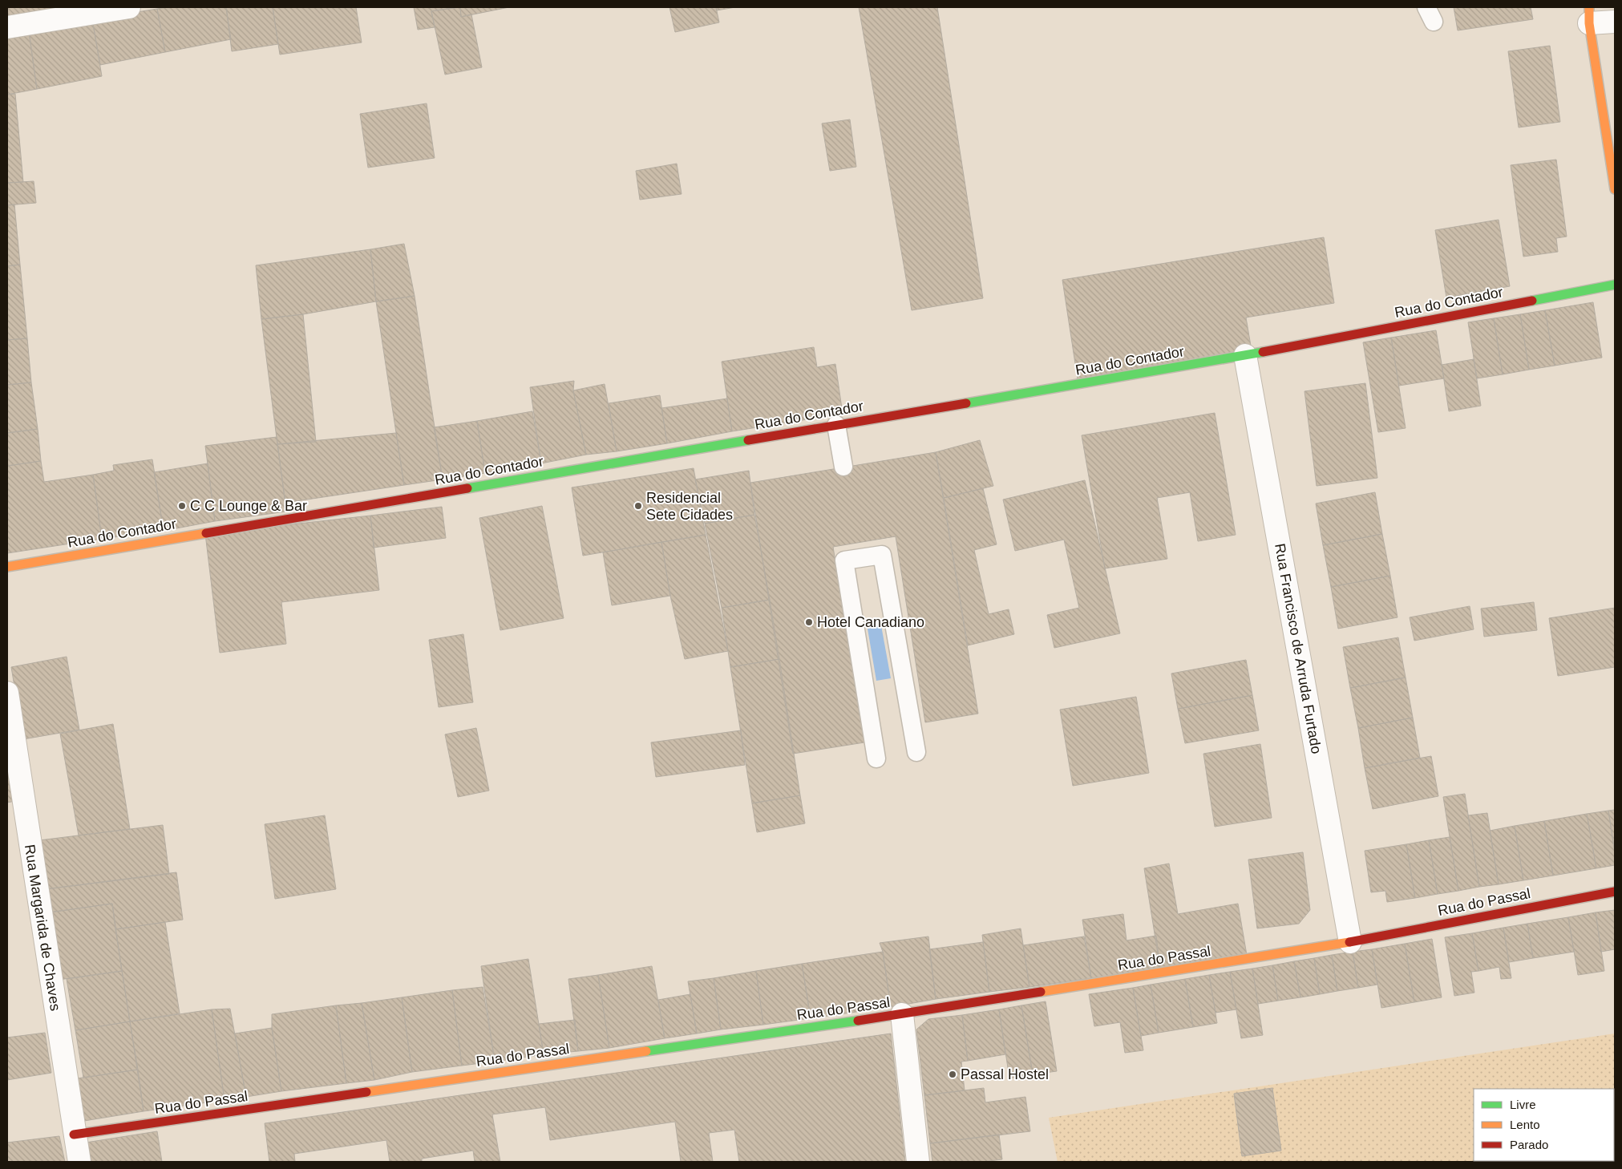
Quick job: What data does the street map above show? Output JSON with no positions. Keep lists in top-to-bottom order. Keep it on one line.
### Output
{"streets":{"street":["Rua do Contador","Rua Francisco de Arruda Furtado","Rua do Passal","Rua Margarida de Chaves"]},"crossings":[["Rua do Contador","Rua Francisco de Arruda Furtado"],["Rua Francisco de Arruda Furtado","Rua do Passal"],["Rua do Passal","Rua Margarida de Chaves"]],"places":["C C Lounge & Bar","Residencial Sete Cidades","Hotel Canadiano","Passal Hostel"],"legend":["Livre","Lento","Parado"]}
